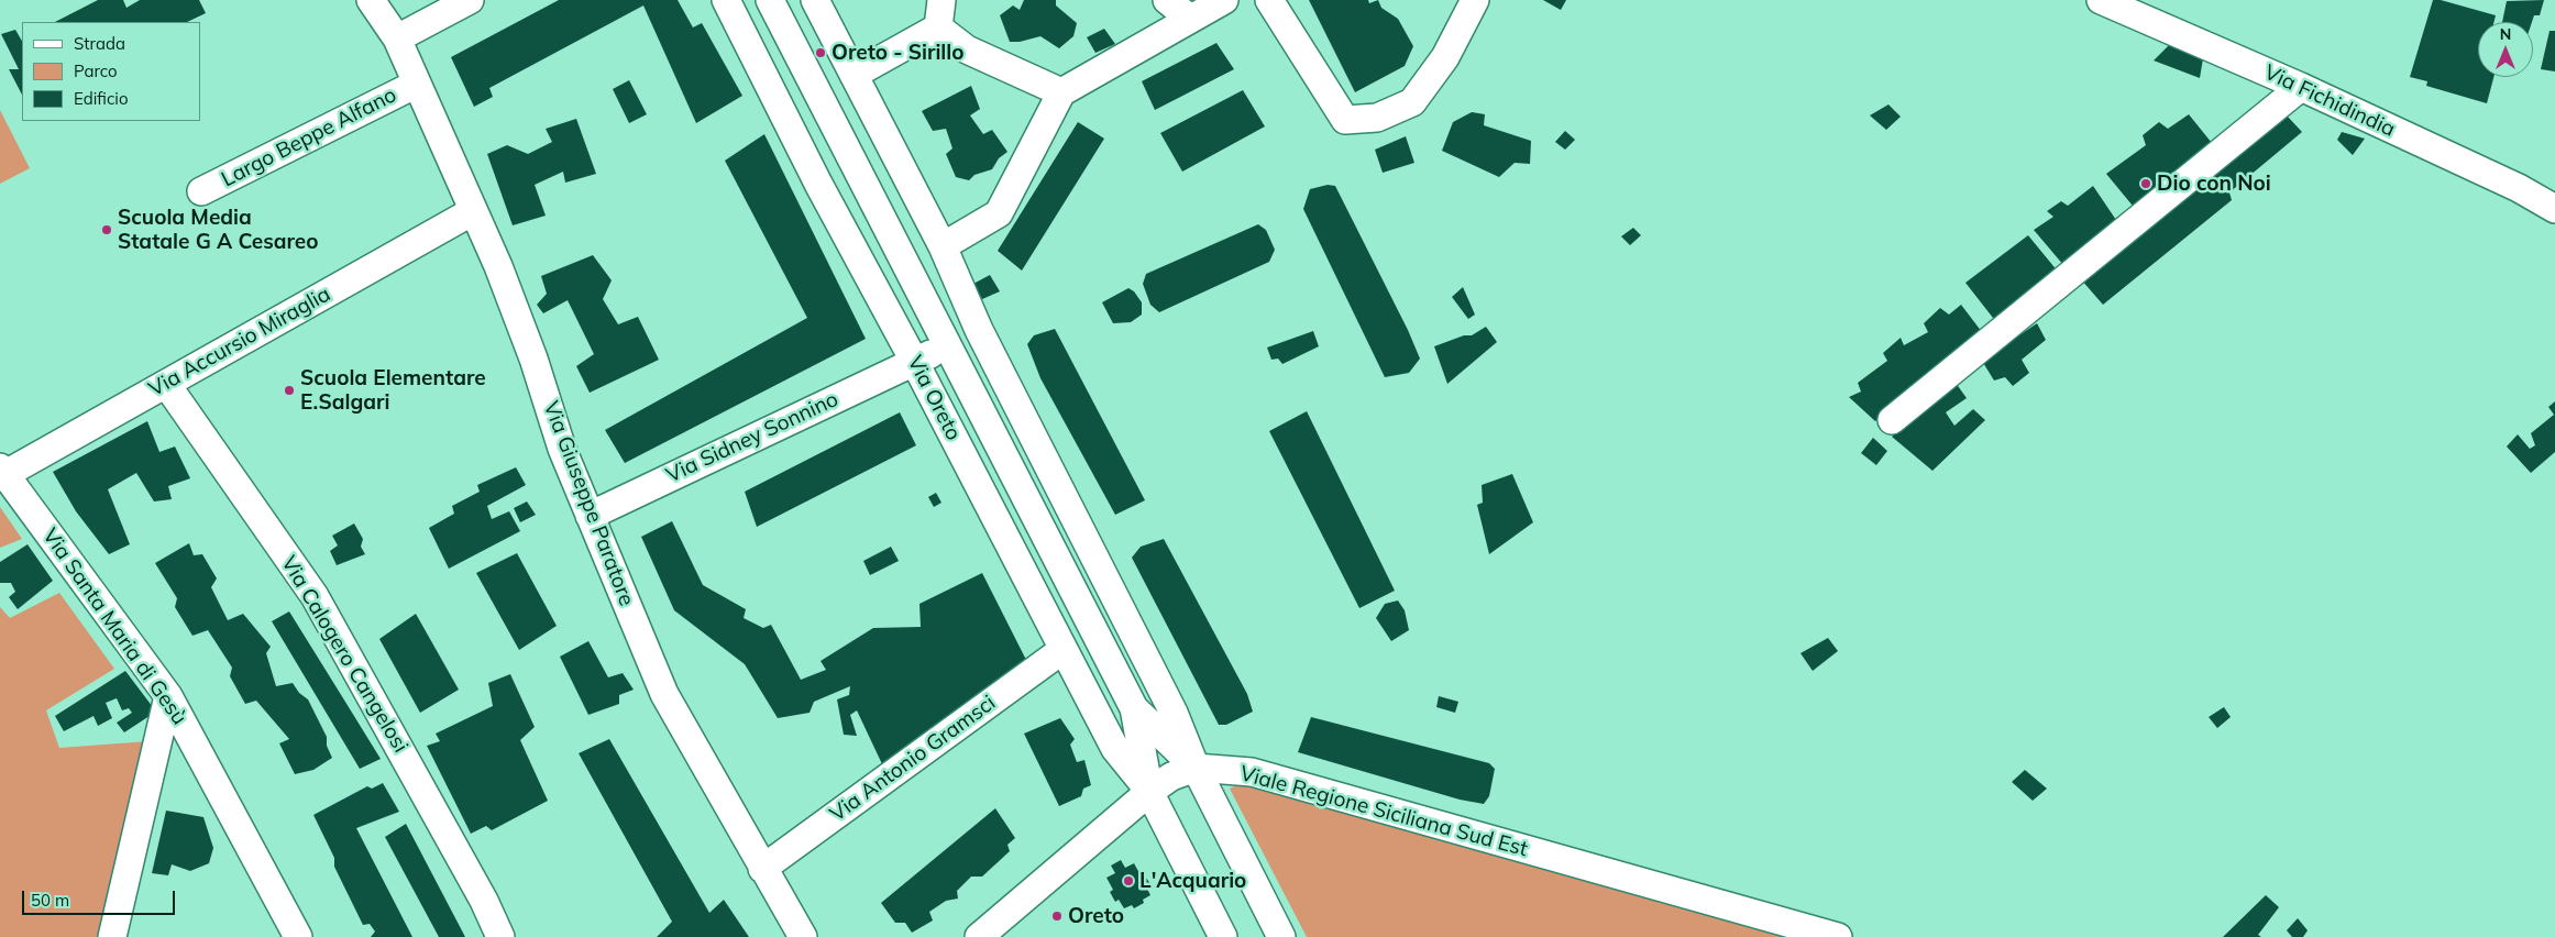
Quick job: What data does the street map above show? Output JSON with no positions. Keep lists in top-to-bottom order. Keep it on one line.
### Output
{"streets":{"street":["Via Fichidindia","Largo Beppe Alfano","Via Accursio Miraglia","Via Oreto","Via Sidney Sonnino","Via Giuseppe Paratore","Via Santa Maria di Gesù","Via Calogero Cangelosi","Via Antonio Gramsci","Viale Regione Siciliana Sud Est"]},"crossings":[["Largo Beppe Alfano","Via Giuseppe Paratore"],["Via Accursio Miraglia","Via Giuseppe Paratore"],["Via Accursio Miraglia","Via Santa Maria di Gesù"],["Via Accursio Miraglia","Via Calogero Cangelosi"],["Via Oreto","Via Sidney Sonnino"],["Via Oreto","Via Antonio Gramsci"],["Via Oreto","Viale Regione Siciliana Sud Est"],["Via Sidney Sonnino","Via Giuseppe Paratore"],["Via Giuseppe Paratore","Via Antonio Gramsci"]],"places":["Oreto - Sirillo","Dio con Noi","Scuola Media Statale G A Cesareo","Scuola Elementare E.Salgari","L'Acquario","Oreto"],"legend":["Strada","Parco","Edificio"],"scale_bar":"50 m","north":"top"}
